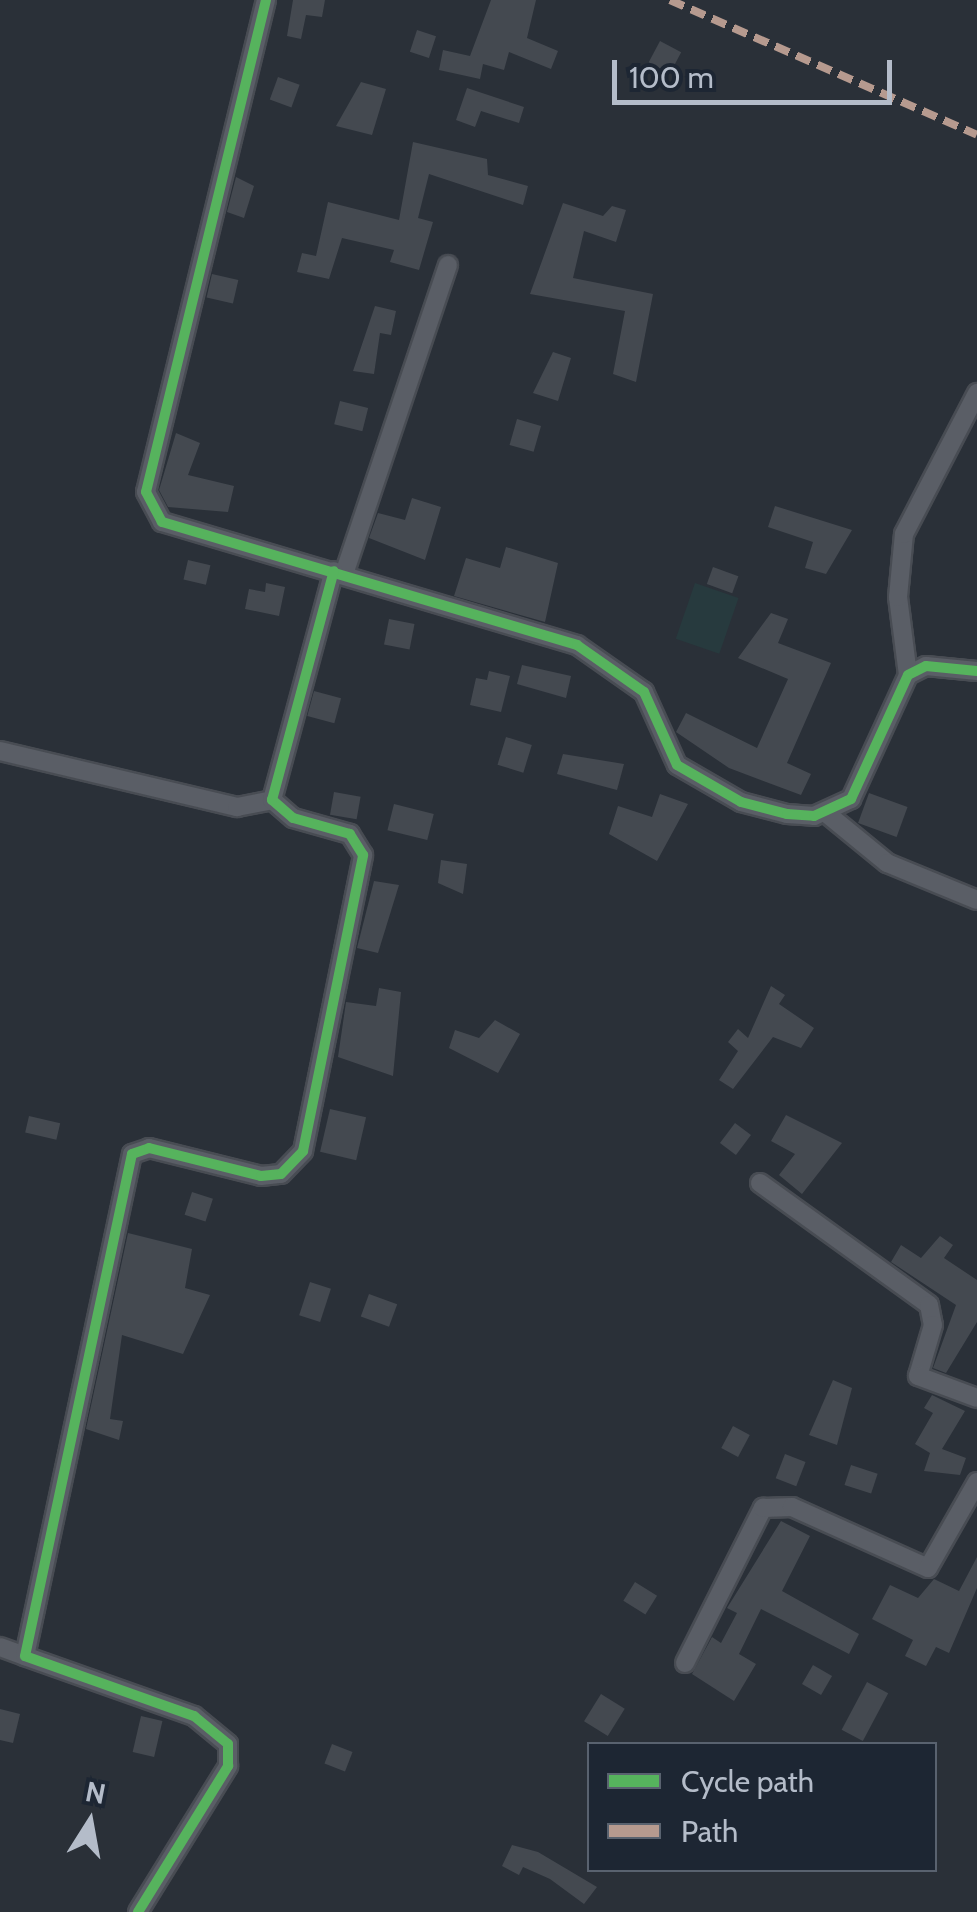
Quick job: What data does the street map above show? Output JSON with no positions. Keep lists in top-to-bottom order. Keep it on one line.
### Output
{"legend":["Cycle path","Path"],"scale_bar":"100 m","north":"top"}
